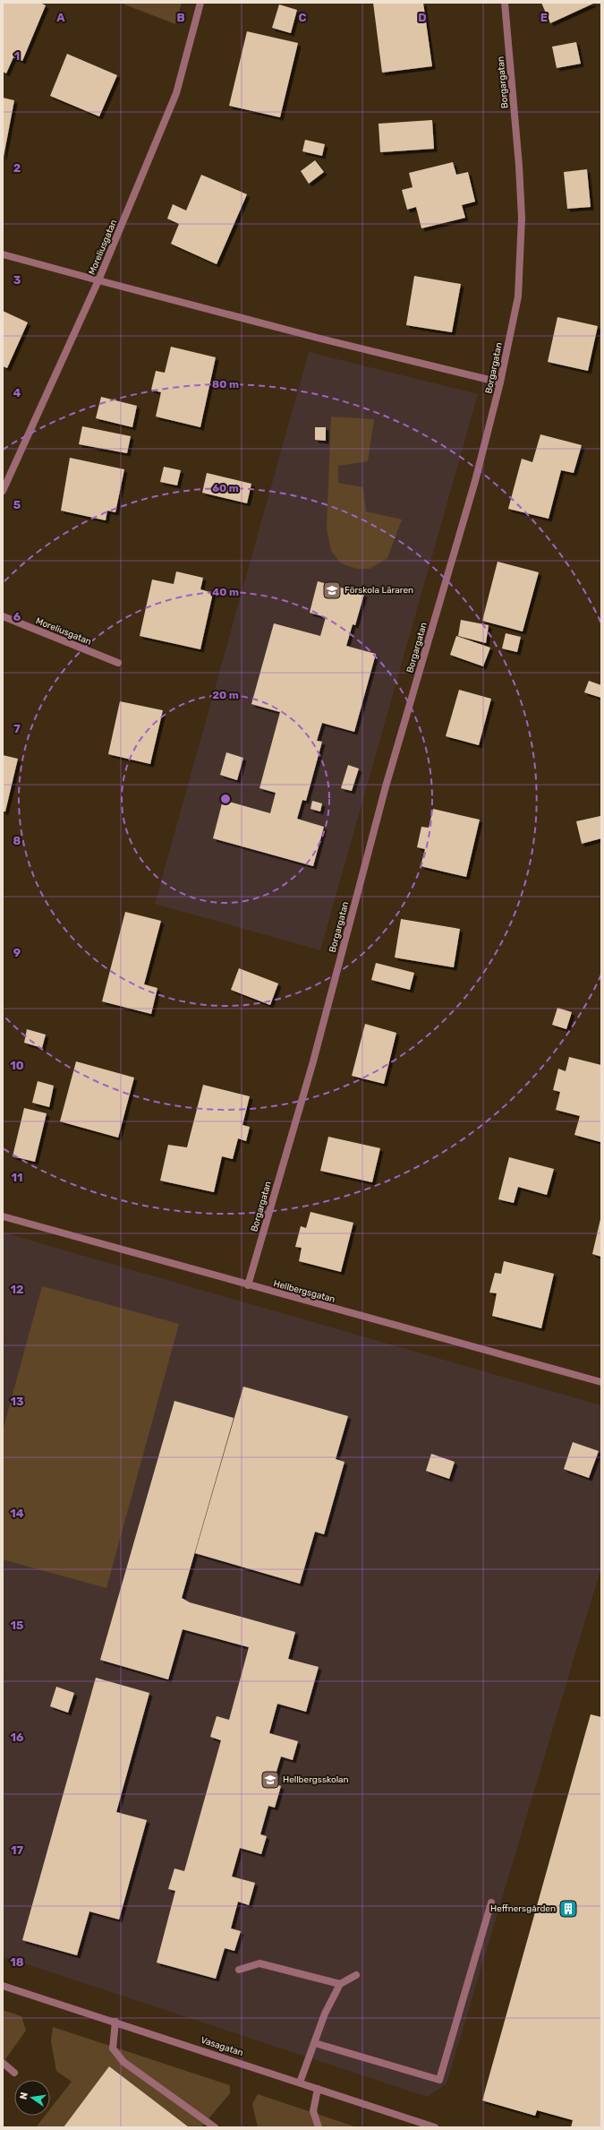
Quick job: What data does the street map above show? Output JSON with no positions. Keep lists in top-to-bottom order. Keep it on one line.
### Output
{"streets":{"street":["Borgargatan","Moreliusgatan","Hellbergsgatan","Vasagatan"]},"crossings":[["Borgargatan","Hellbergsgatan"]],"places":{"school or university":["Förskola Läraren","Hellbergsskolan"],"building":["Heffnersgården"]},"north":"left","grid":{"columns":["A","B","C","D","E"],"rows":["1","2","3","4","5","6","7","8","9","10","11","12","13","14","15","16","17","18"]},"rings":["80 m","60 m","40 m","20 m"]}
